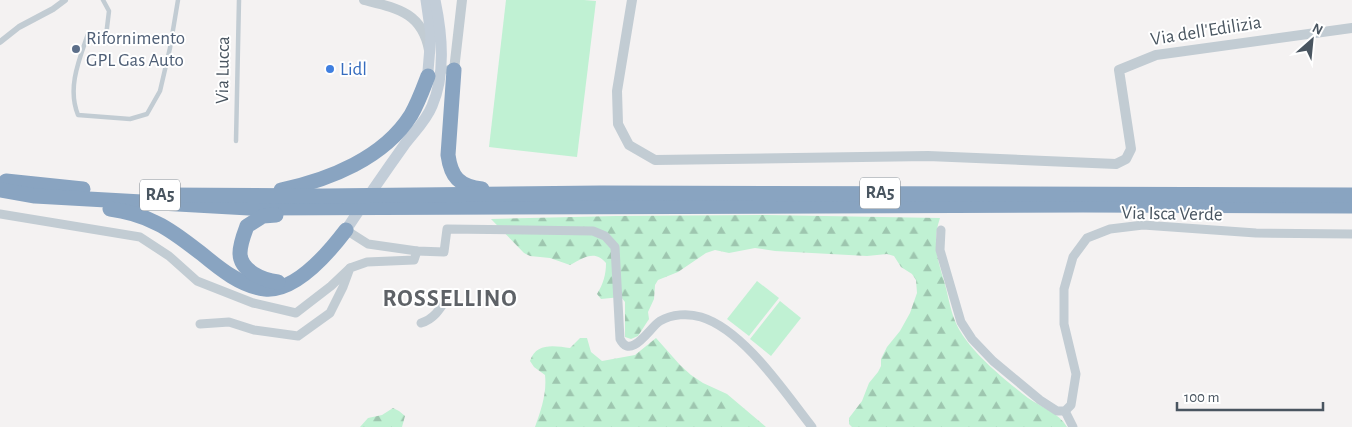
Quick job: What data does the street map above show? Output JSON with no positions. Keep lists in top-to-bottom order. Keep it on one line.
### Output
{"streets":{"highway":["RA5"],"street":["Via dell'Edilizia","Via Isca Verde"],"lane":["Via Lucca"]},"districts":["ROSSELLINO"],"places":["Rifornimento GPL Gas Auto","Lidl"],"scale_bar":"100 m","north":"top right"}
